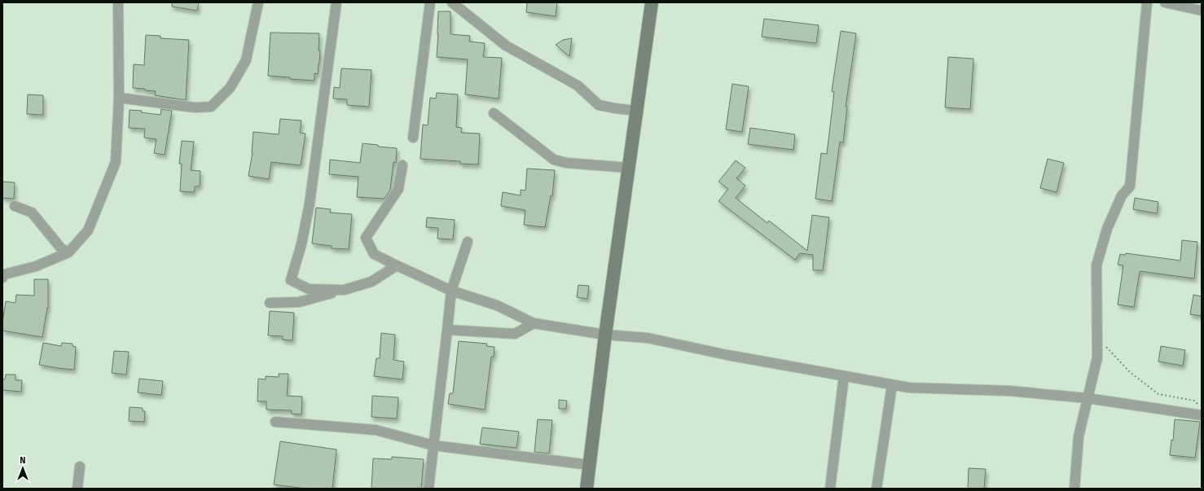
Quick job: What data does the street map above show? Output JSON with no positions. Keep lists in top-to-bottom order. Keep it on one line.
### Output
{"north":"top"}
